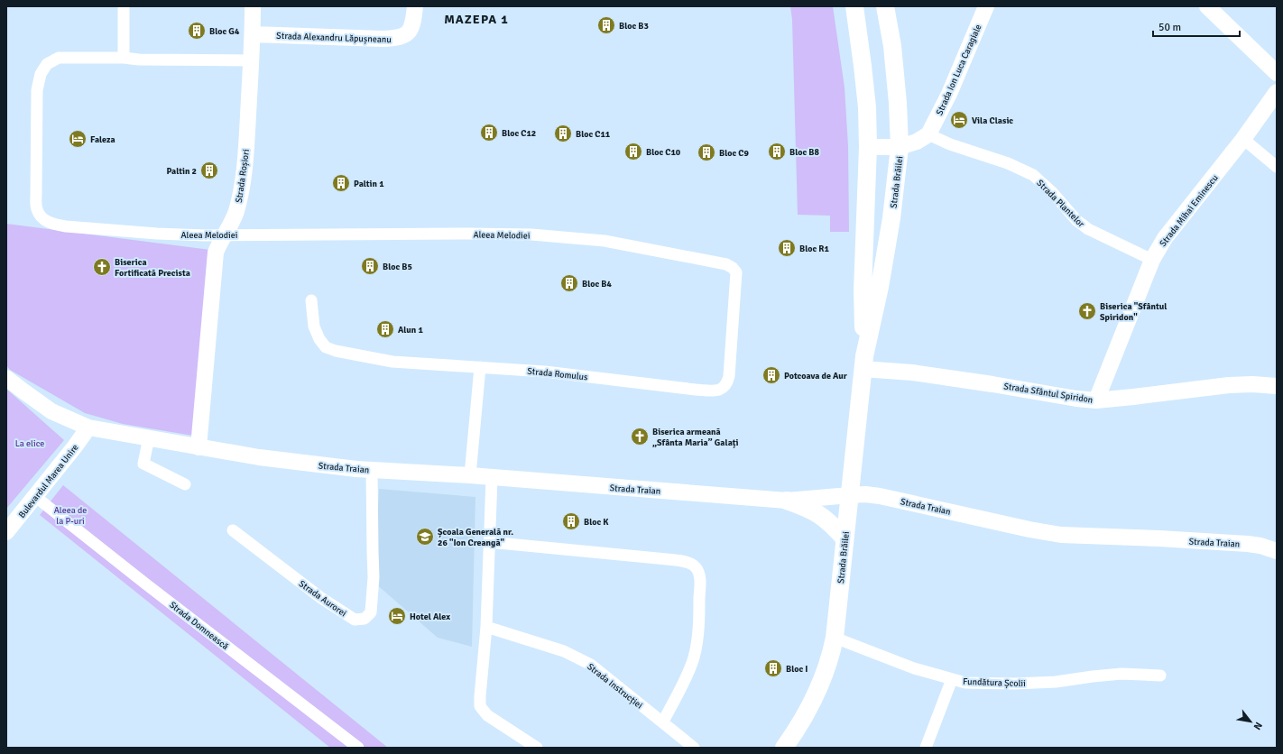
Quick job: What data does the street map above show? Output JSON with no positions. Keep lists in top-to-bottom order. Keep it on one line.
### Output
{"streets":{"main road":["Strada Brăilei"],"street":["Strada Alexandru Lăpușneanu","Strada Ion Luca Caragiale","Strada Roșiori","Strada Plantelor","Strada Mihai Eminescu","Aleea Melodiei","Strada Romulus","Strada Sfântul Spiridon","Strada Traian","Bulevardul Marea Unire","Strada Aurorei","Strada Domnească","Fundătura Școlii","Strada Instrucției"]},"crossings":[["Strada Alexandru Lăpușneanu","Strada Roșiori"],["Strada Ion Luca Caragiale","Strada Plantelor"],["Strada Roșiori","Aleea Melodiei"],["Strada Roșiori","Strada Traian"],["Strada Brăilei","Strada Sfântul Spiridon"],["Strada Brăilei","Strada Traian"],["Strada Brăilei","Fundătura Școlii"],["Strada Plantelor","Strada Mihai Eminescu"],["Strada Mihai Eminescu","Strada Sfântul Spiridon"],["Aleea Melodiei","Strada Romulus"],["Strada Traian","Bulevardul Marea Unire"],["Strada Traian","Strada Aurorei"]],"districts":["MAZEPA 1"],"parks":["La elice","Aleea de la P-uri"],"places":{"building":["Bloc B3","Bloc G4","Bloc C12","Bloc C11","Bloc C10","Bloc B8","Bloc C9","Paltin 2","Paltin 1","Bloc R1","Bloc B5","Bloc B4","Alun 1","Potcoava de Aur","Bloc K","Bloc I"],"hotel":["Vila Clasic","Faleza","Hotel Alex"],"church":["Biserica Fortificată Precista","Biserica \"Sfântul Spiridon\"","Biserica armeană „Sfânta Maria” Galați"],"school or university":["Școala Generală nr. 26 \"Ion Creangă\""]},"scale_bar":"50 m","north":"bottom right"}
